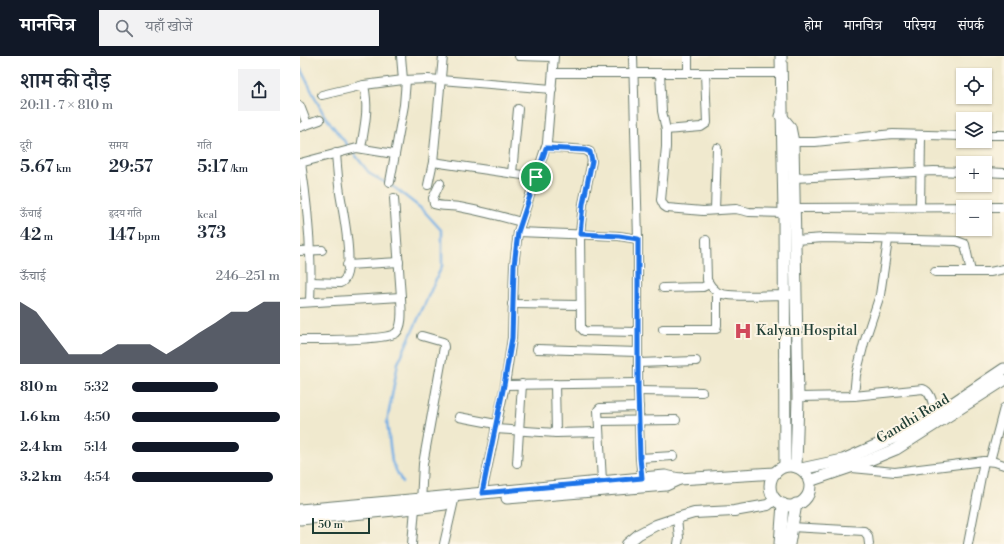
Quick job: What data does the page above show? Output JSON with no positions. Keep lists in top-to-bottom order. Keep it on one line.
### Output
{"streets":{"main road":["Gandhi Road"]},"places":{"hospital":["Kalyan Hospital"]},"scale_bar":"50 m","page":{"header":"मानचित्र","search":"यहाँ खोजें","nav":["होम","मानचित्र","परिचय","संपर्क"],"heading":["शाम की दौड़","20:11 · 7 × 810 m"],"map_buttons":["+","−"],"stats":[["दूरी","5.67 km"],["समय","29:57"],["गति","5:17 /km"],["ऊँचाई","42 m"],["हृदय गति","147 bpm"],["kcal","373"]],"chart":["ऊँचाई","246–251 m"],"list":[{"name":"810 m","note":"5:32"},{"name":"1.6 km","note":"4:50"},{"name":"2.4 km","note":"5:14"},{"name":"3.2 km","note":"4:54"}],"scale":"50 m"}}
